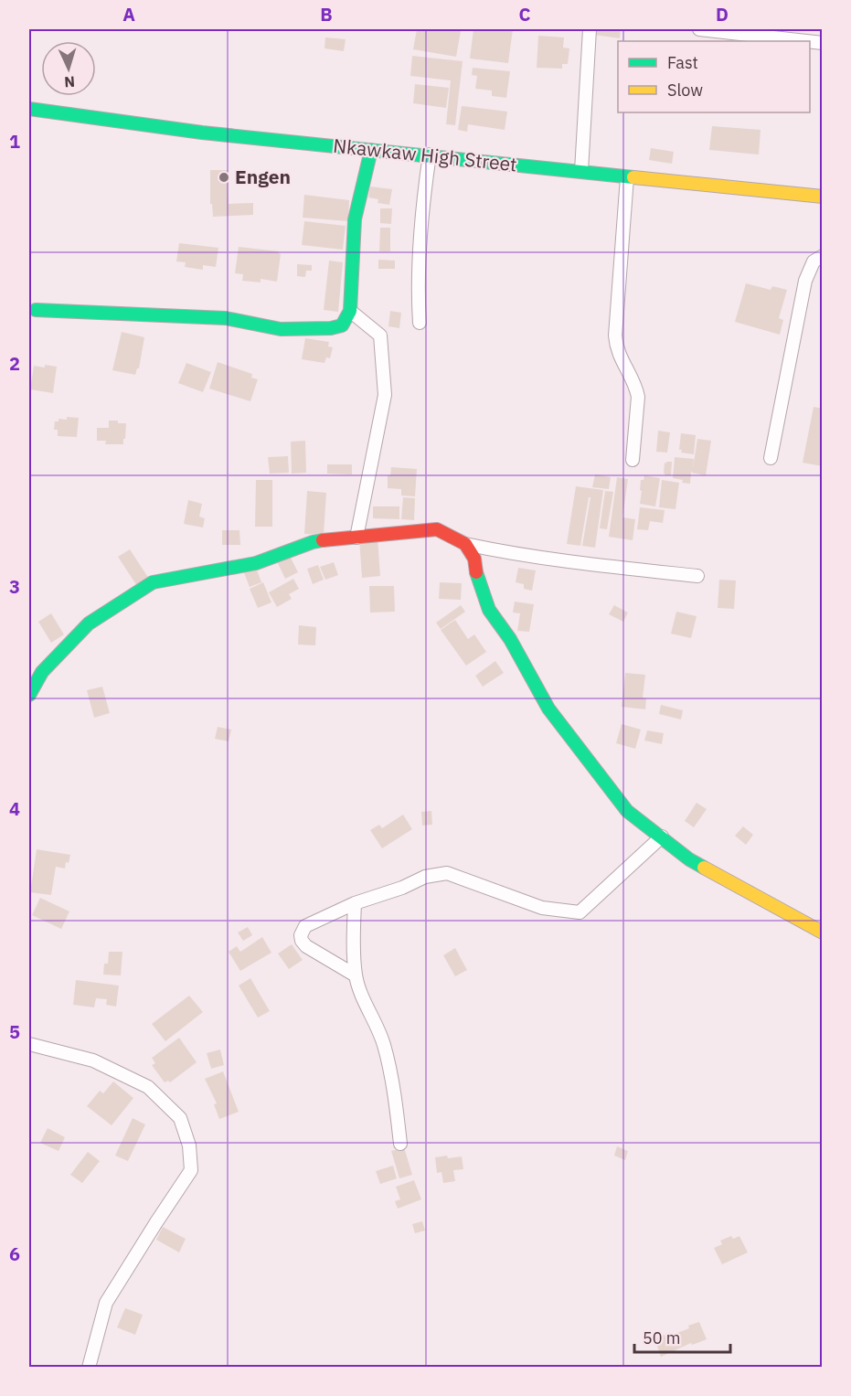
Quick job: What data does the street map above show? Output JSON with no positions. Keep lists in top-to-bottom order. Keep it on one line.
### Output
{"streets":{"street":["Nkawkaw High Street"]},"places":["Engen"],"legend":["Fast","Slow"],"scale_bar":"50 m","north":"bottom","grid":{"columns":["A","B","C","D"],"rows":["1","2","3","4","5","6"]}}
